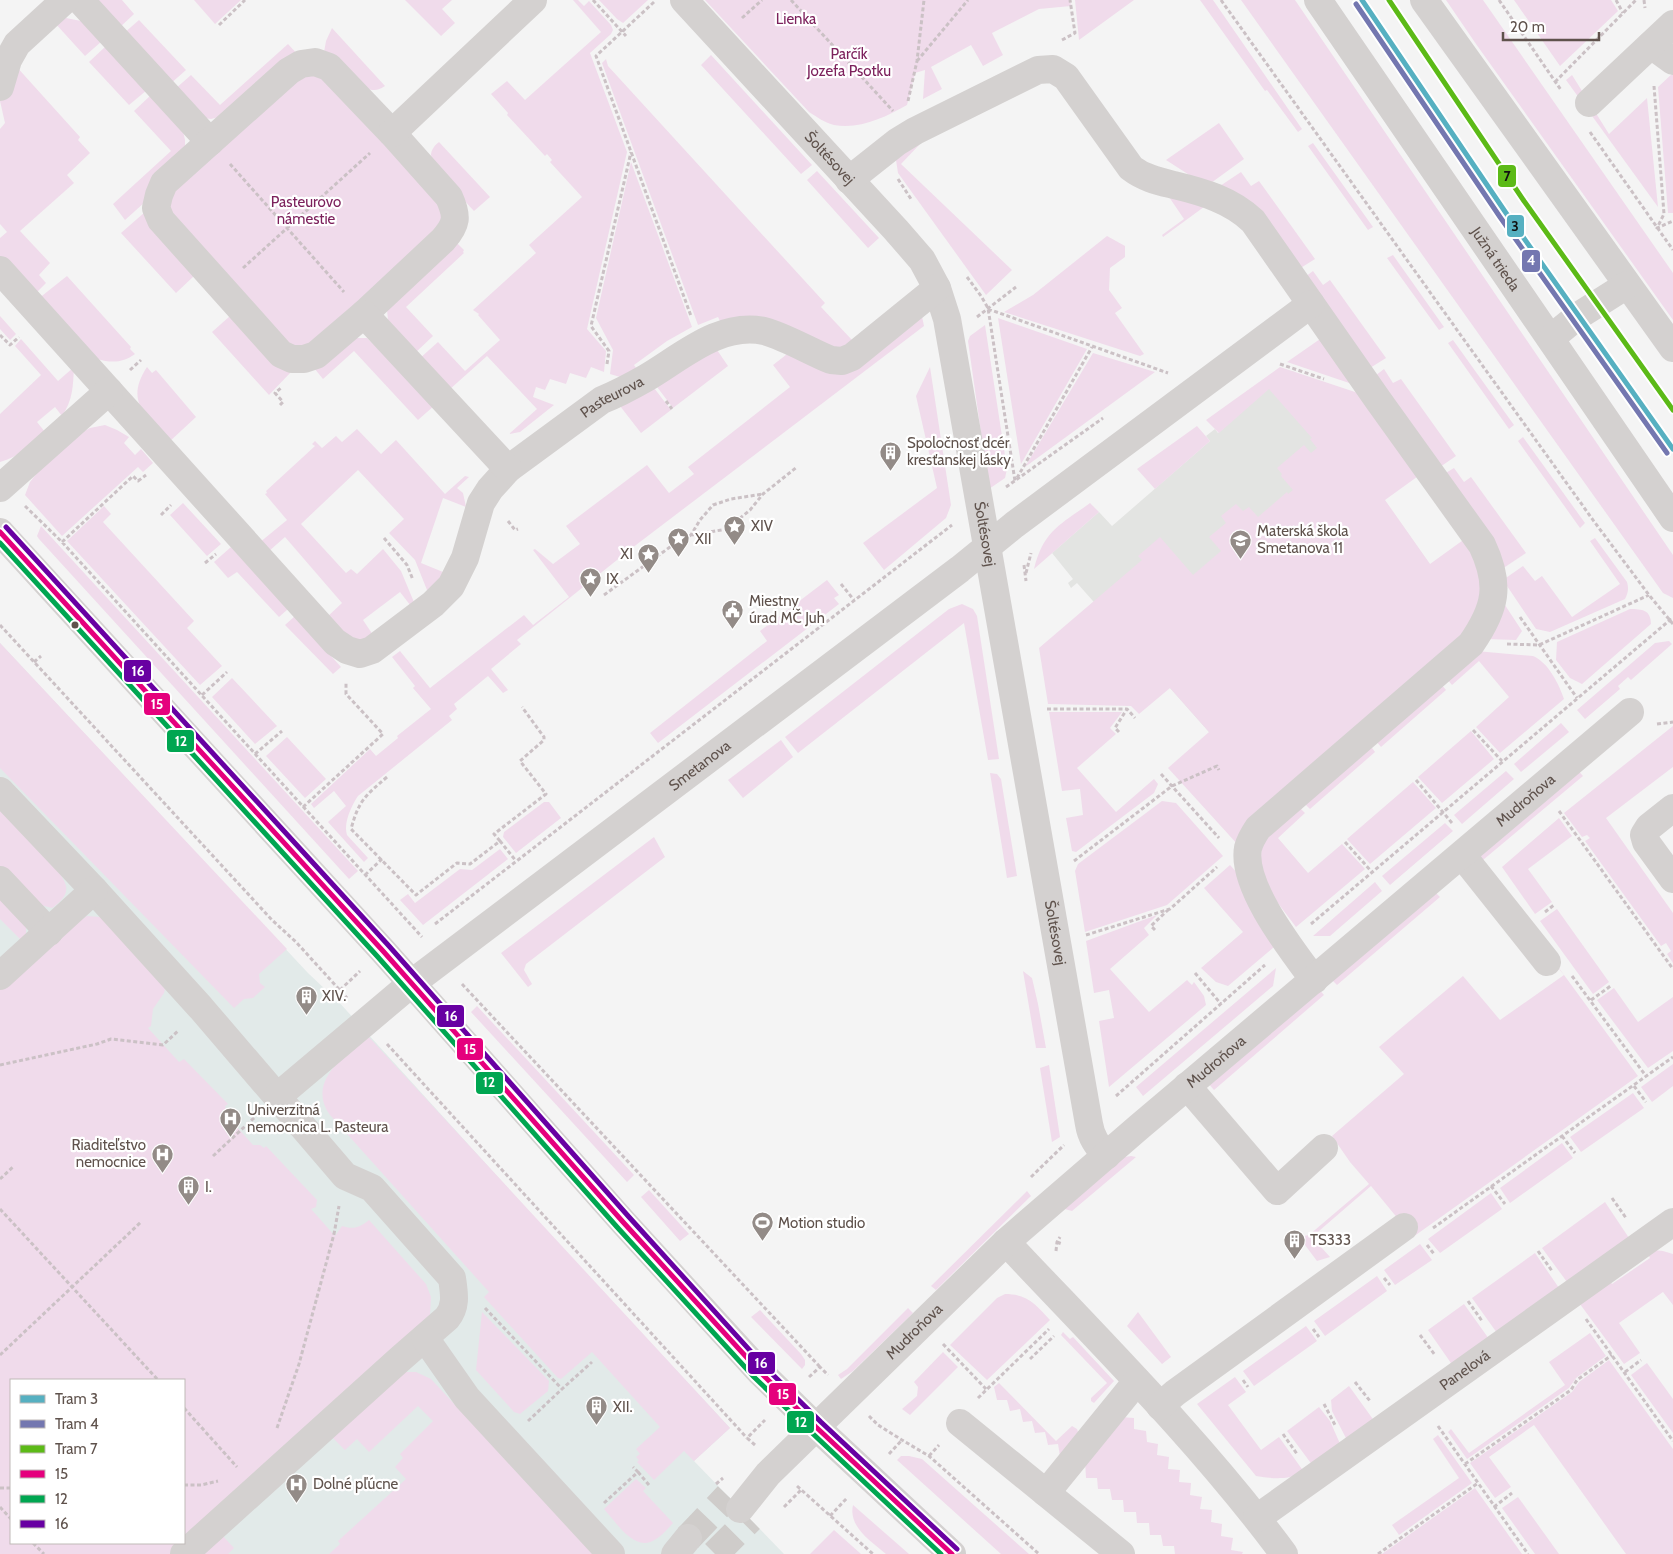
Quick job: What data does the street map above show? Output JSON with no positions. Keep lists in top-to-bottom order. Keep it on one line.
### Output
{"streets":{"street":["Šoltésovej","Južná trieda","Pasteurova","Smetanova","Mudroňova","Panelová"]},"crossings":[["Šoltésovej","Pasteurova"],["Šoltésovej","Smetanova"],["Šoltésovej","Mudroňova"]],"parks":["Lienka","Parčík Jozefa Psotku","Pasteurovo námestie"],"places":{"building":["Spoločnosť dcér kresťanskej lásky","XIV.","I.","TS333","XII."],"place":["XIV","XII","XI","IX"],"school or university":["Materská škola Smetanova 11"],"public building":["Miestny úrad MČ Juh"],"hospital":["Univerzitná nemocnica L. Pasteura","Riaditeľstvo nemocnice","Dolné pľúcne"],"sports":["Motion studio"]},"lines":["tram line 3","tram line 7","tram line 4","transit line 16","transit line 15","transit line 12"],"legend":["Tram 3","Tram 4","Tram 7","15","12","16"],"scale_bar":"20 m"}
